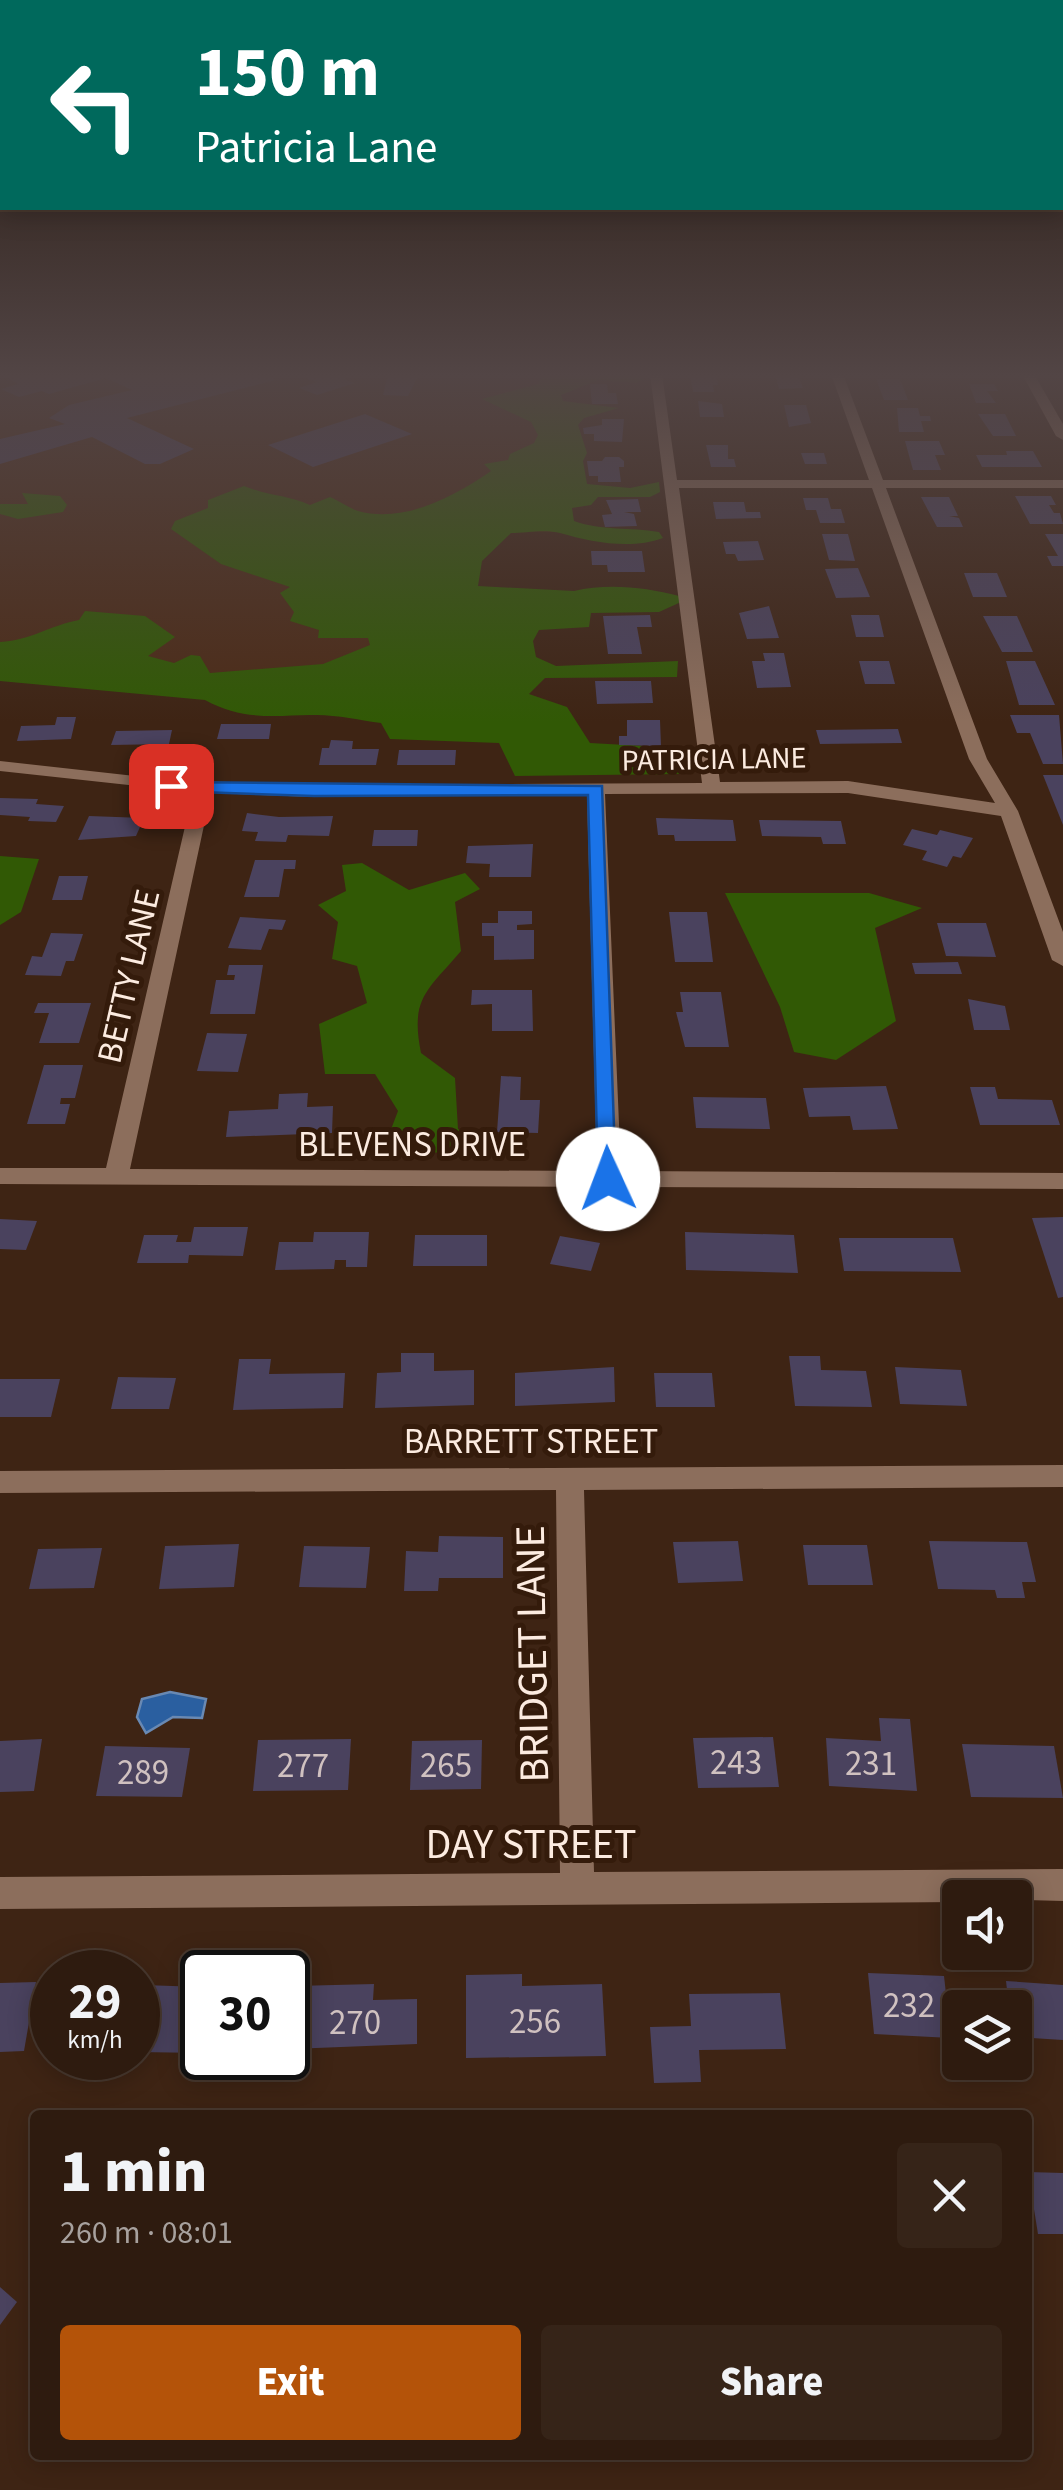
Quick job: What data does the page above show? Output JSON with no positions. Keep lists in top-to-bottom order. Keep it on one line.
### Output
{"streets":{"street":["PATRICIA LANE","BETTY LANE","BLEVENS DRIVE","BARRETT STREET","BRIDGET LANE","DAY STREET"]},"crossings":[["PATRICIA LANE","BETTY LANE"],["BETTY LANE","BLEVENS DRIVE"],["BARRETT STREET","BRIDGET LANE"],["BRIDGET LANE","DAY STREET"]],"house_numbers":["243","231","277","265","289","232","256","270"],"page":{"turn":["150 m","Patricia Lane"],"speed":"29 km/h","limit":"30","heading":["1 min","260 m · 08:01"],"buttons":["Exit","Share"]}}
